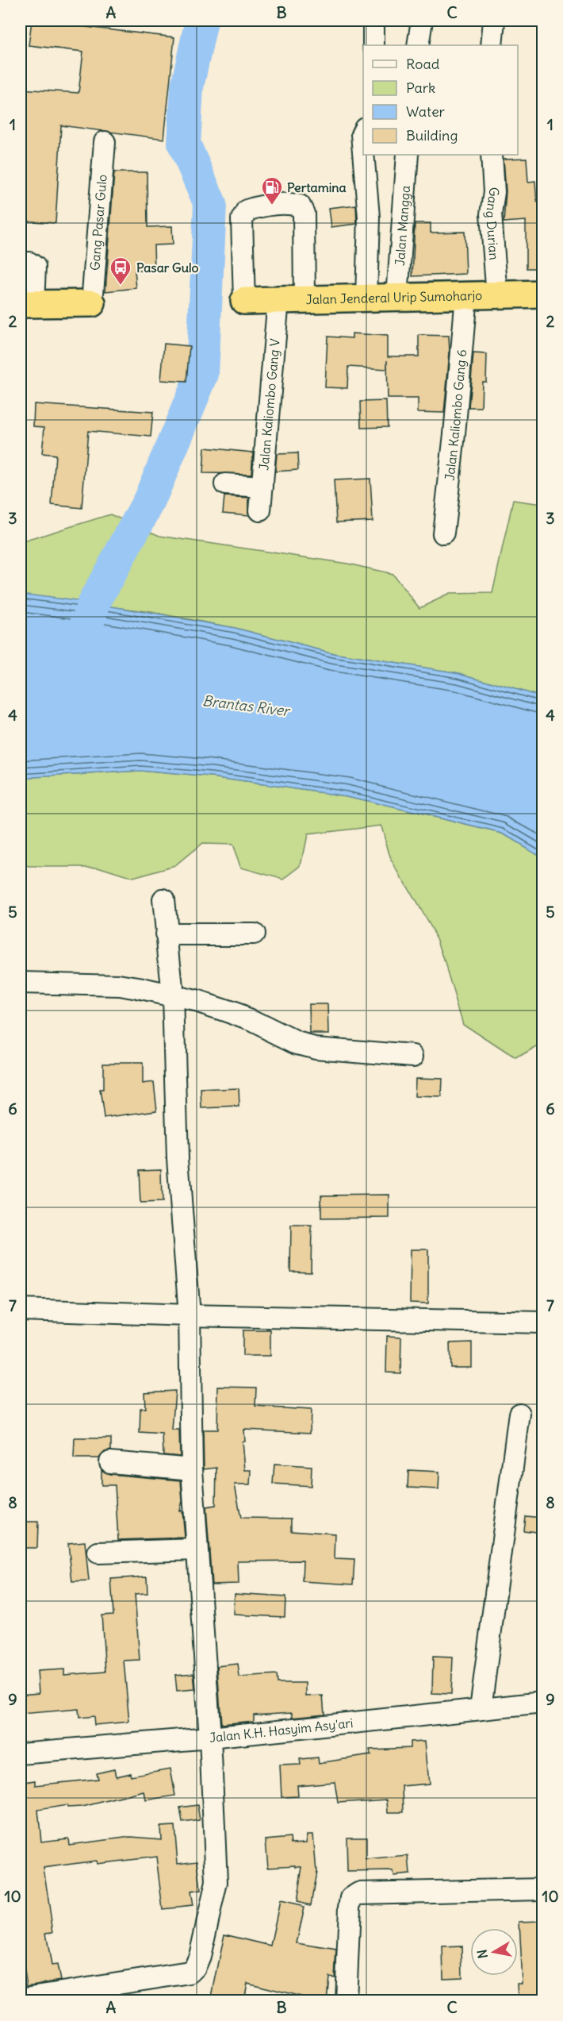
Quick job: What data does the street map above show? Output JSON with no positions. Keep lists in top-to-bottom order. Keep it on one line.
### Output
{"streets":{"highway":["Jalan Jenderal Urip Sumoharjo"],"street":["Gang Pasar Gulo","Gang Durian","Jalan Mangga","Jalan Kaliombo Gang V","Jalan Kaliombo Gang 6","Jalan K.H. Hasyim Asy'ari"]},"crossings":[["Gang Durian","Jalan Jenderal Urip Sumoharjo"],["Jalan Mangga","Jalan Jenderal Urip Sumoharjo"],["Jalan Jenderal Urip Sumoharjo","Jalan Kaliombo Gang V"],["Jalan Jenderal Urip Sumoharjo","Jalan Kaliombo Gang 6"]],"water":["Brantas River"],"places":{"fuel station":["Pertamina"],"bus stop":["Pasar Gulo"]},"legend":["Road","Park","Water","Building"],"north":"left","grid":{"columns":["A","B","C"],"rows":["1","2","3","4","5","6","7","8","9","10"]}}
